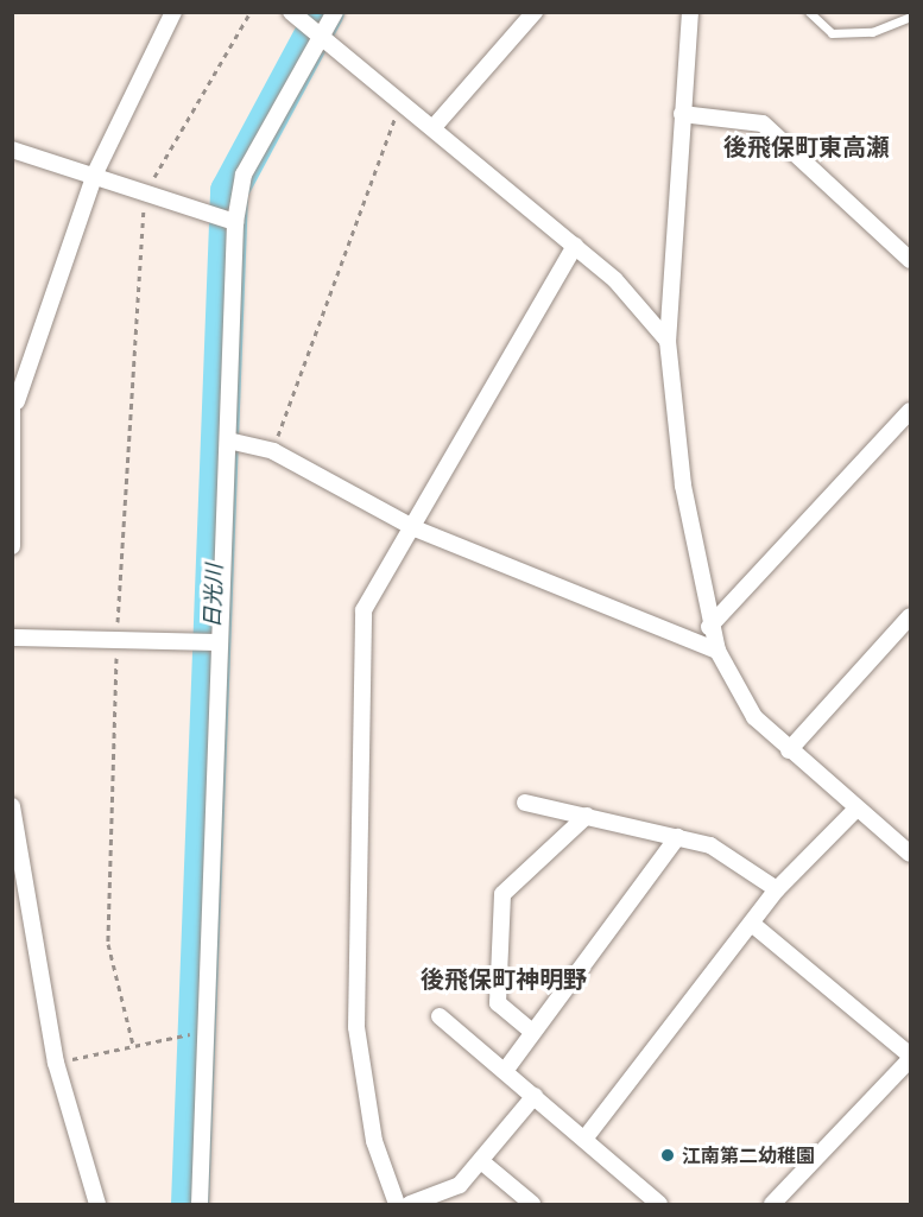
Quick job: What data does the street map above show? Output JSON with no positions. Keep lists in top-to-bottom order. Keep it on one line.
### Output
{"districts":["後飛保町東高瀬","後飛保町神明野"],"water":["日光川"],"places":["江南第二幼稚園"]}
